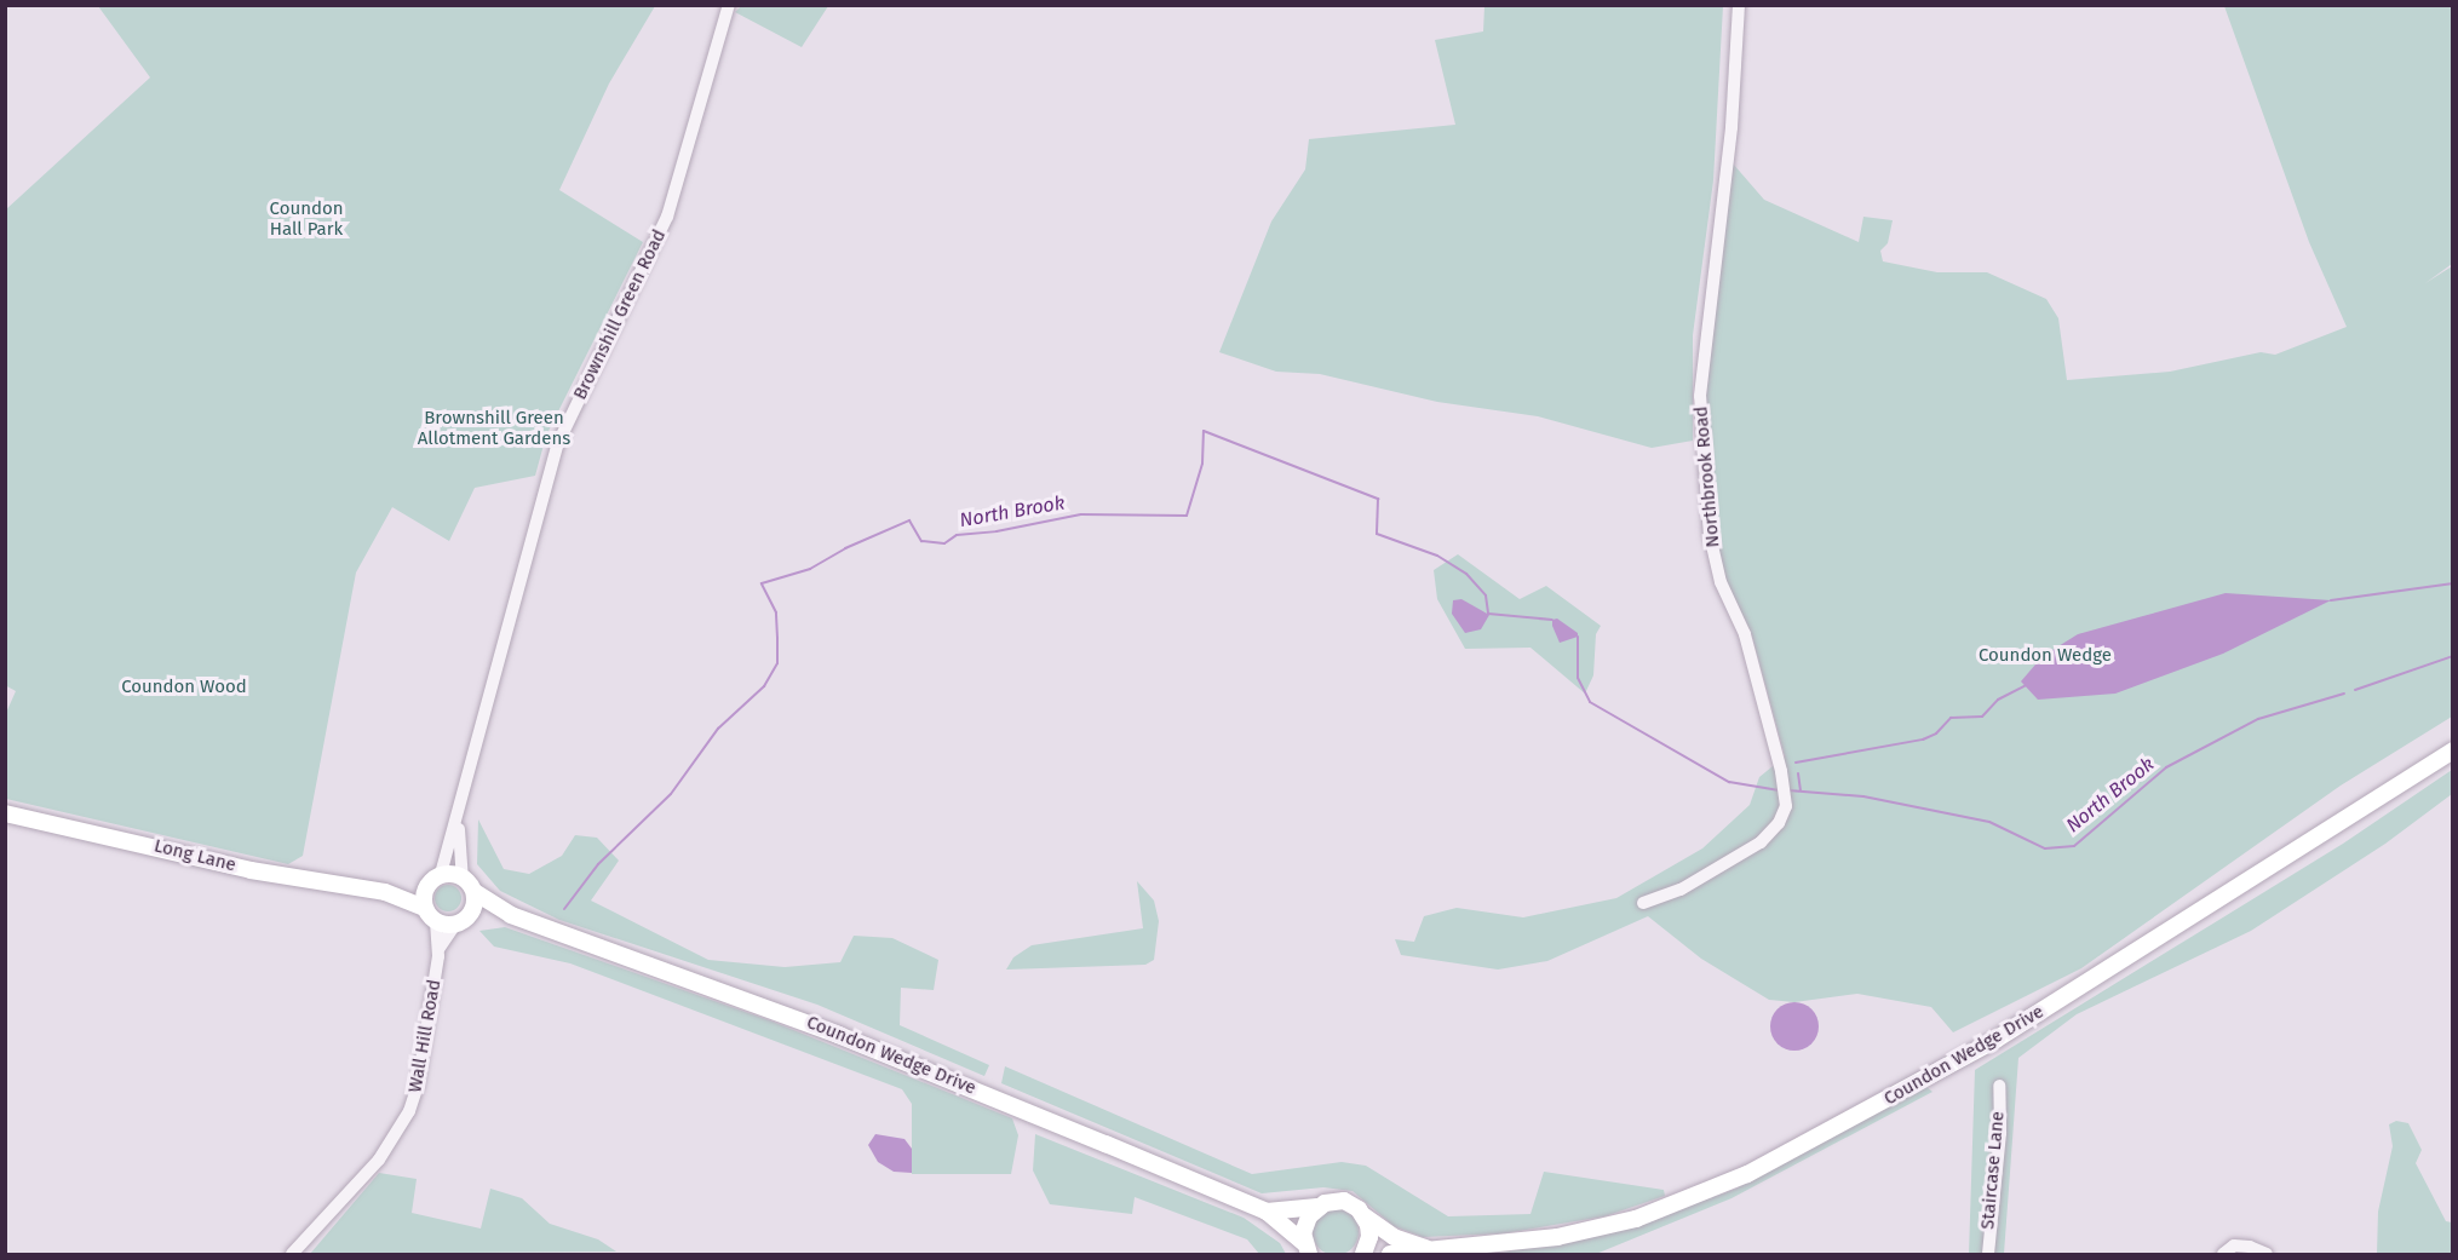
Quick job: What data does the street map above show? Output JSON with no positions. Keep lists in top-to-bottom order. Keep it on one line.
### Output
{"streets":{"main road":["Long Lane","Coundon Wedge Drive"],"street":["Brownshill Green Road","Northbrook Road","Wall Hill Road","Staircase Lane"]},"crossings":[["Brownshill Green Road","Long Lane"],["Brownshill Green Road","Wall Hill Road"],["Brownshill Green Road","Coundon Wedge Drive"],["Long Lane","Wall Hill Road"],["Long Lane","Coundon Wedge Drive"],["Wall Hill Road","Coundon Wedge Drive"]],"water":["North Brook"],"parks":["Coundon Hall Park","Brownshill Green Allotment Gardens","Coundon Wedge","Coundon Wood"]}
